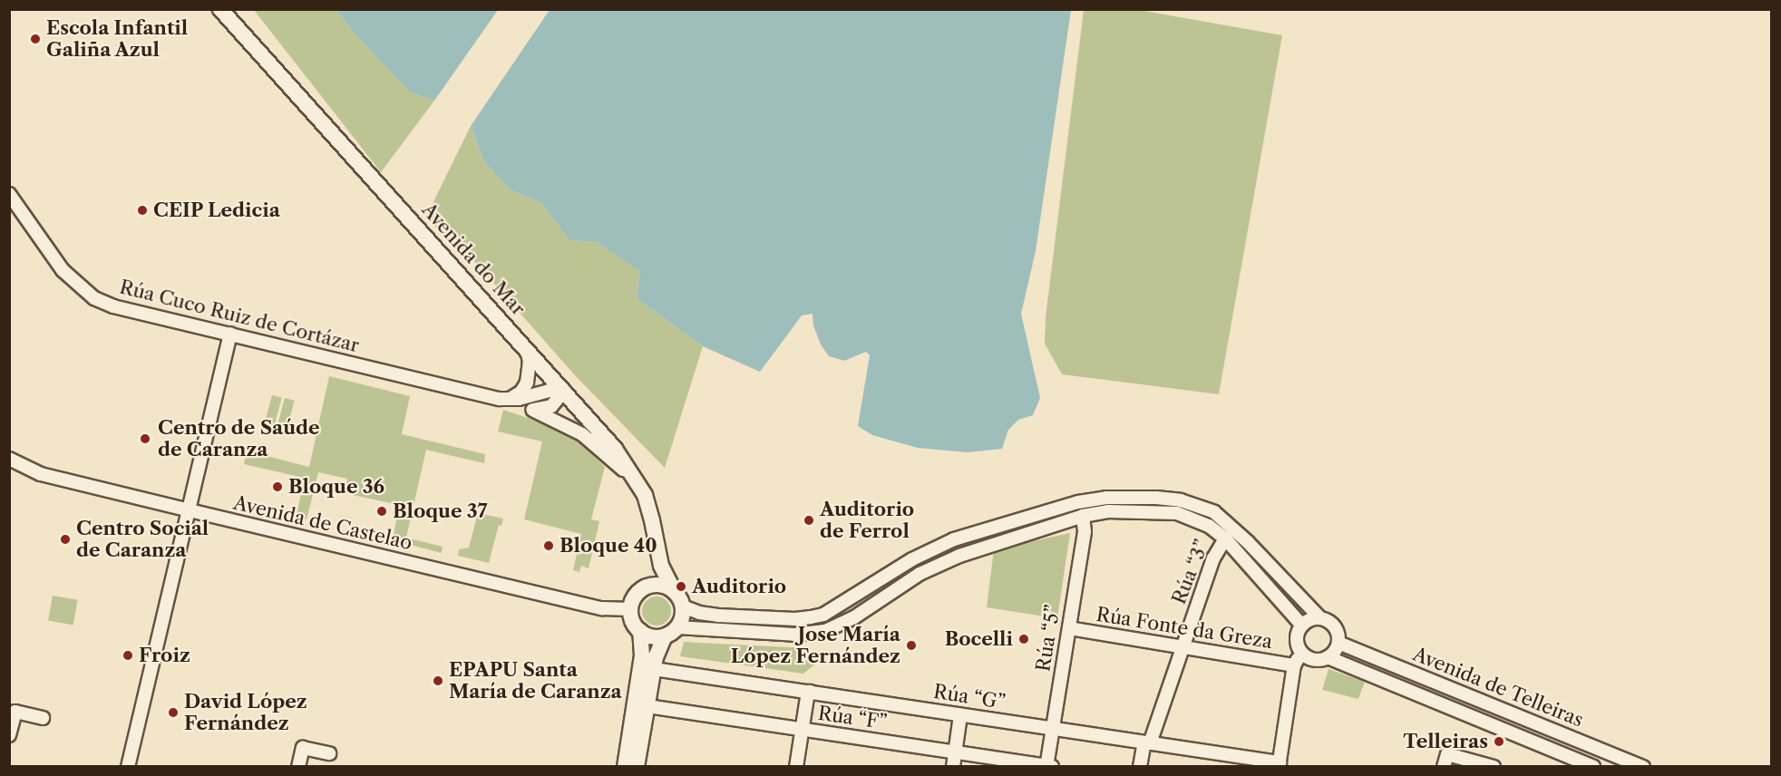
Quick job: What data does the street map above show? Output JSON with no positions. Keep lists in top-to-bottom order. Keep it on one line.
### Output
{"streets":{"street":["Avenida do Mar","Rúa Cuco Ruiz de Cortázar","Avenida de Castelao","Rúa “3”","Rúa Fonte da Greza","Rúa “5”","Avenida de Telleiras","Rúa “G”","Rúa “F”"]},"crossings":[["Avenida do Mar","Rúa Cuco Ruiz de Cortázar"],["Avenida do Mar","Avenida de Castelao"],["Rúa “3”","Rúa Fonte da Greza"],["Rúa “3”","Rúa “G”"],["Rúa Fonte da Greza","Rúa “5”"],["Rúa “5”","Rúa “G”"],["Rúa “5”","Rúa “F”"]],"places":["Escola Infantil Galiña Azul","CEIP Ledicia","Centro de Saúde de Caranza","Bloque 36","Bloque 37","Auditorio de Ferrol","Centro Social de Caranza","Bloque 40","Auditorio","Bocelli","Jose María López Fernández","Froiz","EPAPU Santa María de Caranza","David López Fernández","Telleiras"]}
